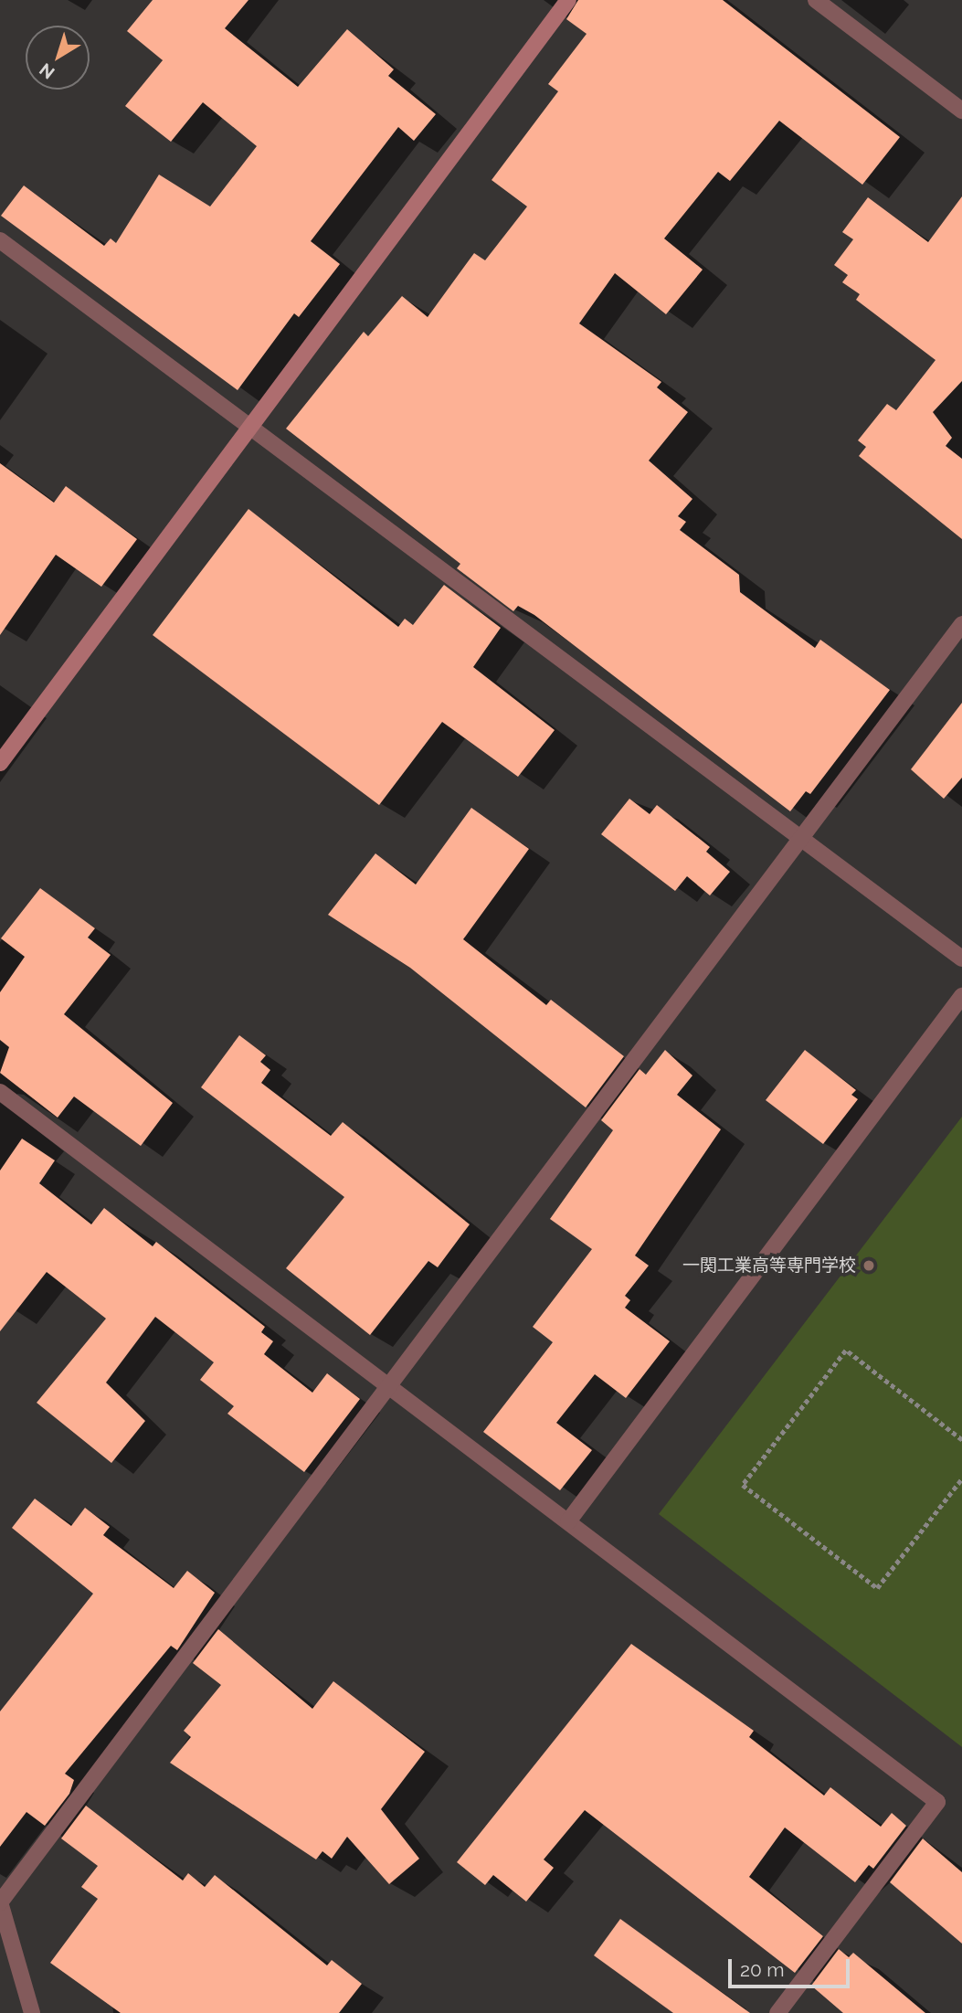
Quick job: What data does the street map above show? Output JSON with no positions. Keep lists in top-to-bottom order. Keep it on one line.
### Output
{"places":["一関工業高等専門学校"],"scale_bar":"20 m","north":"bottom left"}
